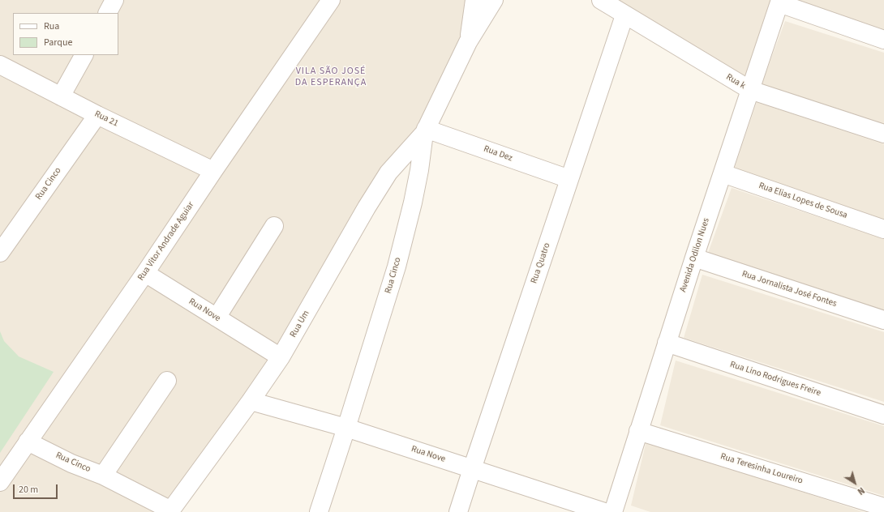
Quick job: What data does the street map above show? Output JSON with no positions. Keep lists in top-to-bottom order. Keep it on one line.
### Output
{"streets":{"street":["Rua k","Rua 21","Rua Dez","Rua Cinco","Rua Elias Lopes de Sousa","Rua Vitor Andrade Aguiar","Avenida Odilon Nues","Rua Quatro","Rua Jornalista José Fontes","Rua Nove","Rua Um","Rua Lino Rodrigues Freire","Rua Teresinha Loureiro"]},"crossings":[["Rua k","Avenida Odilon Nues"],["Rua k","Rua Quatro"],["Rua 21","Rua Cinco"],["Rua 21","Rua Vitor Andrade Aguiar"],["Rua Dez","Rua Cinco"],["Rua Dez","Rua Quatro"],["Rua Dez","Rua Um"],["Rua Cinco","Rua Vitor Andrade Aguiar"],["Rua Cinco","Rua Nove"],["Rua Cinco","Rua Um"],["Rua Elias Lopes de Sousa","Avenida Odilon Nues"],["Rua Vitor Andrade Aguiar","Rua Nove"],["Avenida Odilon Nues","Rua Jornalista José Fontes"],["Avenida Odilon Nues","Rua Lino Rodrigues Freire"],["Avenida Odilon Nues","Rua Teresinha Loureiro"],["Rua Quatro","Rua Nove"],["Rua Nove","Rua Um"]],"districts":["VILA SÃO JOSÉ DA ESPERANÇA"],"legend":["Rua","Parque"],"scale_bar":"20 m","north":"bottom right"}
